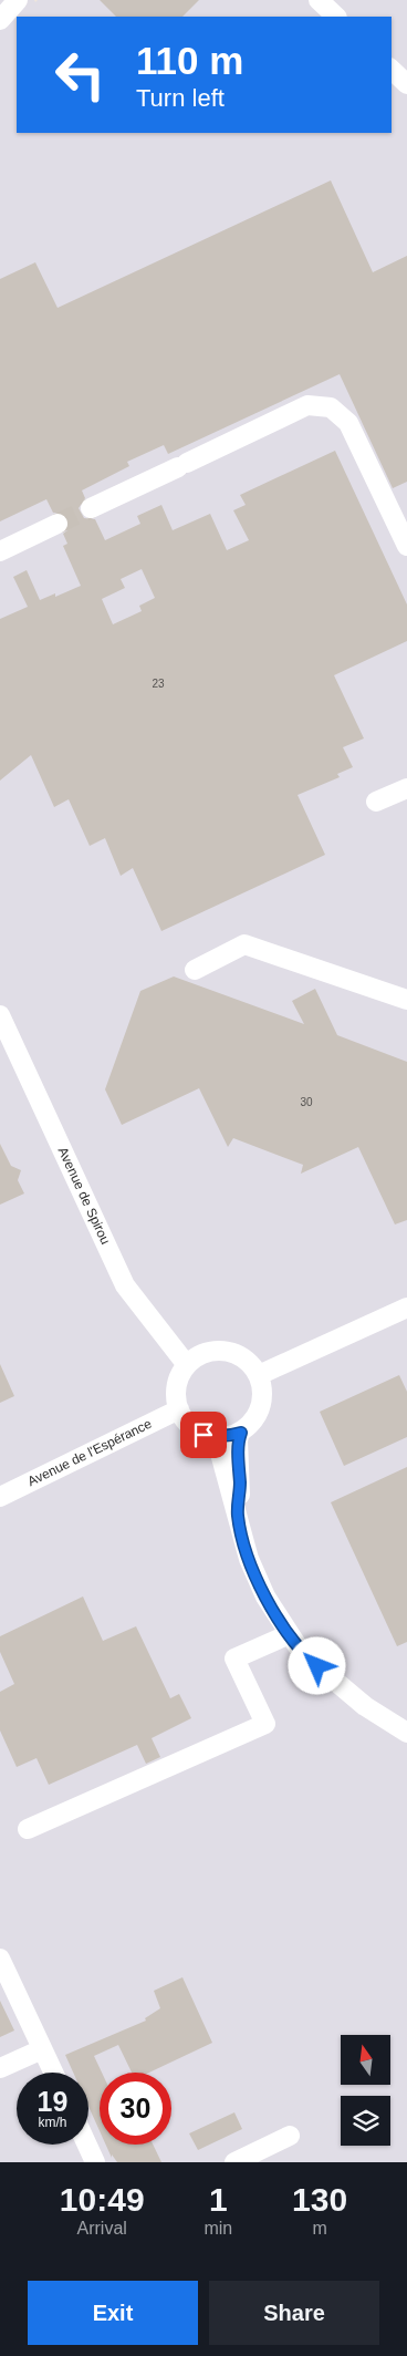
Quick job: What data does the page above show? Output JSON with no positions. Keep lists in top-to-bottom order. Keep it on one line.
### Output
{"streets":{"street":["Avenue de Spirou","Avenue de l'Espérance"]},"crossings":[["Avenue de Spirou","Avenue de l'Espérance"]],"house_numbers":["23","30"],"north":"top","page":{"turn":["110 m","Turn left"],"speed":"19 km/h","limit":"30","eta":["10:49","Arrival","1","min","130","m"],"buttons":["Exit","Share"]}}
